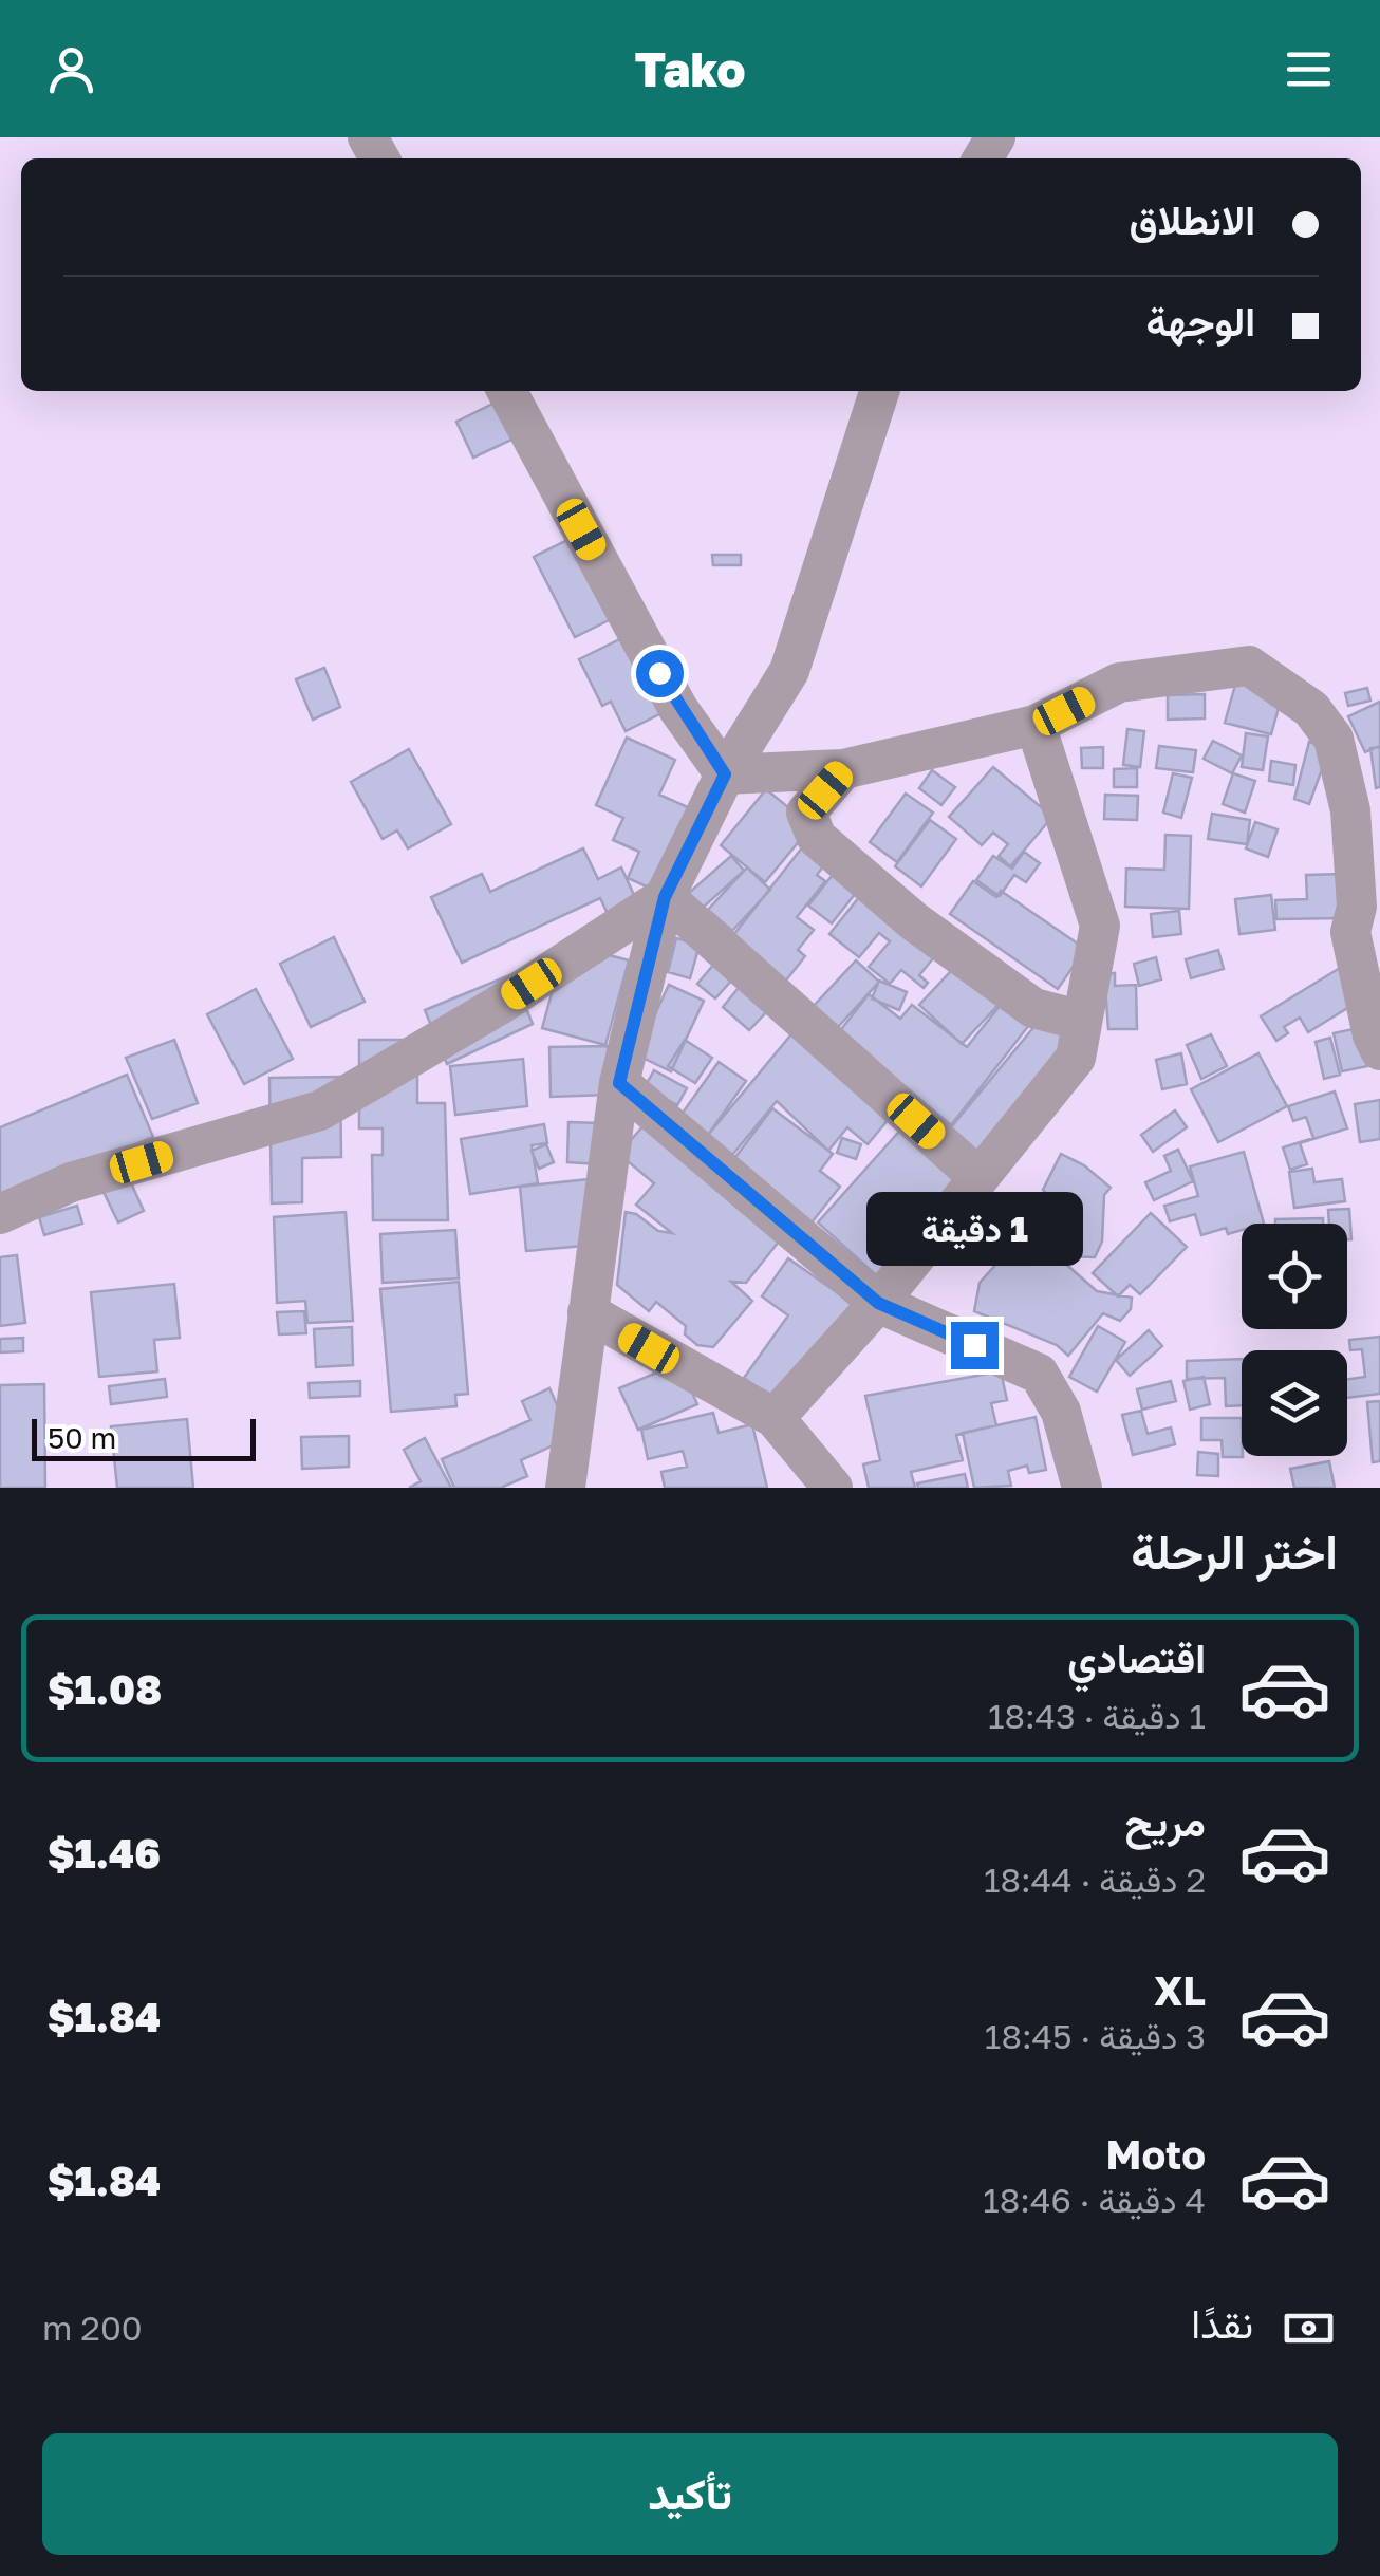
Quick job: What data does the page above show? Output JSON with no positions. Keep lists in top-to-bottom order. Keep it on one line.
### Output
{"scale_bar":"50 m","page":{"header":"Tako","banner":["الانطلاق","الوجهة"],"bubble":"1 دقيقة","scale":"50 m","heading":"اختر الرحلة","list":[{"name":"اقتصادي","note":"1 دقيقة · 18:43","value":"$1.08"},{"name":"مريح","note":"2 دقيقة · 18:44","value":"$1.46"},{"name":"XL","note":"3 دقيقة · 18:45","value":"$1.84"},{"name":"Moto","note":"4 دقيقة · 18:46","value":"$1.84"}],"pay":["نقدًا","200 m"],"buttons":"تأكيد"}}
